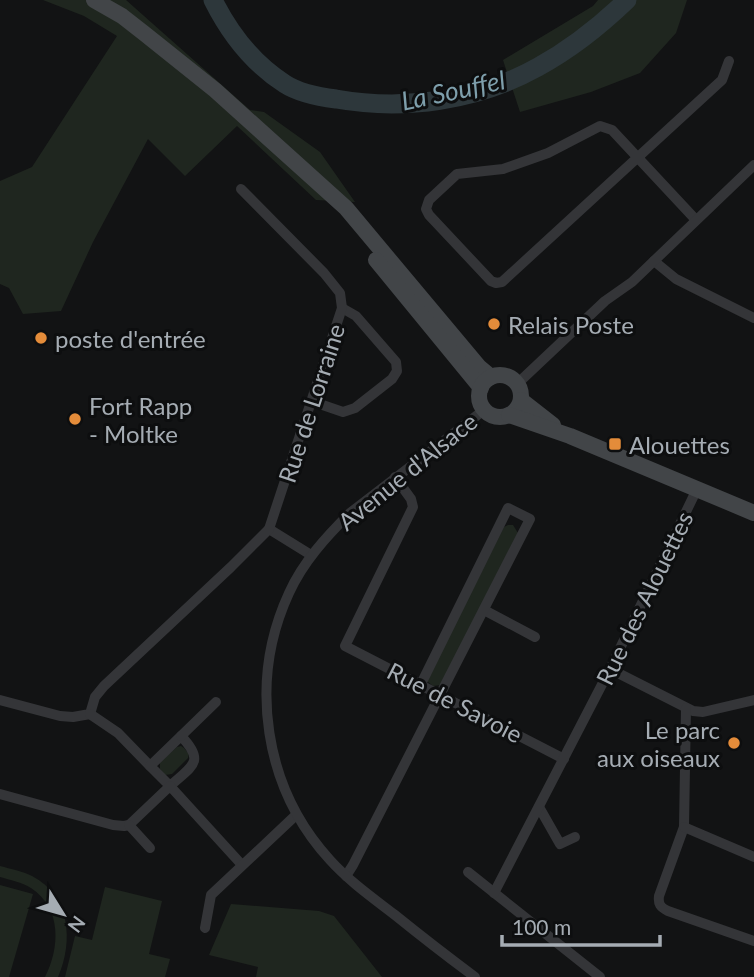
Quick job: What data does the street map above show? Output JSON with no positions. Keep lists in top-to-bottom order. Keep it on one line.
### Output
{"streets":{"street":["Rue de Lorraine","Avenue d'Alsace","Rue des Alouettes","Rue de Savoie"]},"crossings":[["Avenue d'Alsace","Rue de Savoie"],["Rue des Alouettes","Rue de Savoie"]],"water":["La Souffel"],"places":{"other":["Relais Poste","poste d'entrée","Fort Rapp - Moltke","Le parc aux oiseaux"],"transit":["Alouettes"]},"scale_bar":"100 m","north":"bottom right"}
